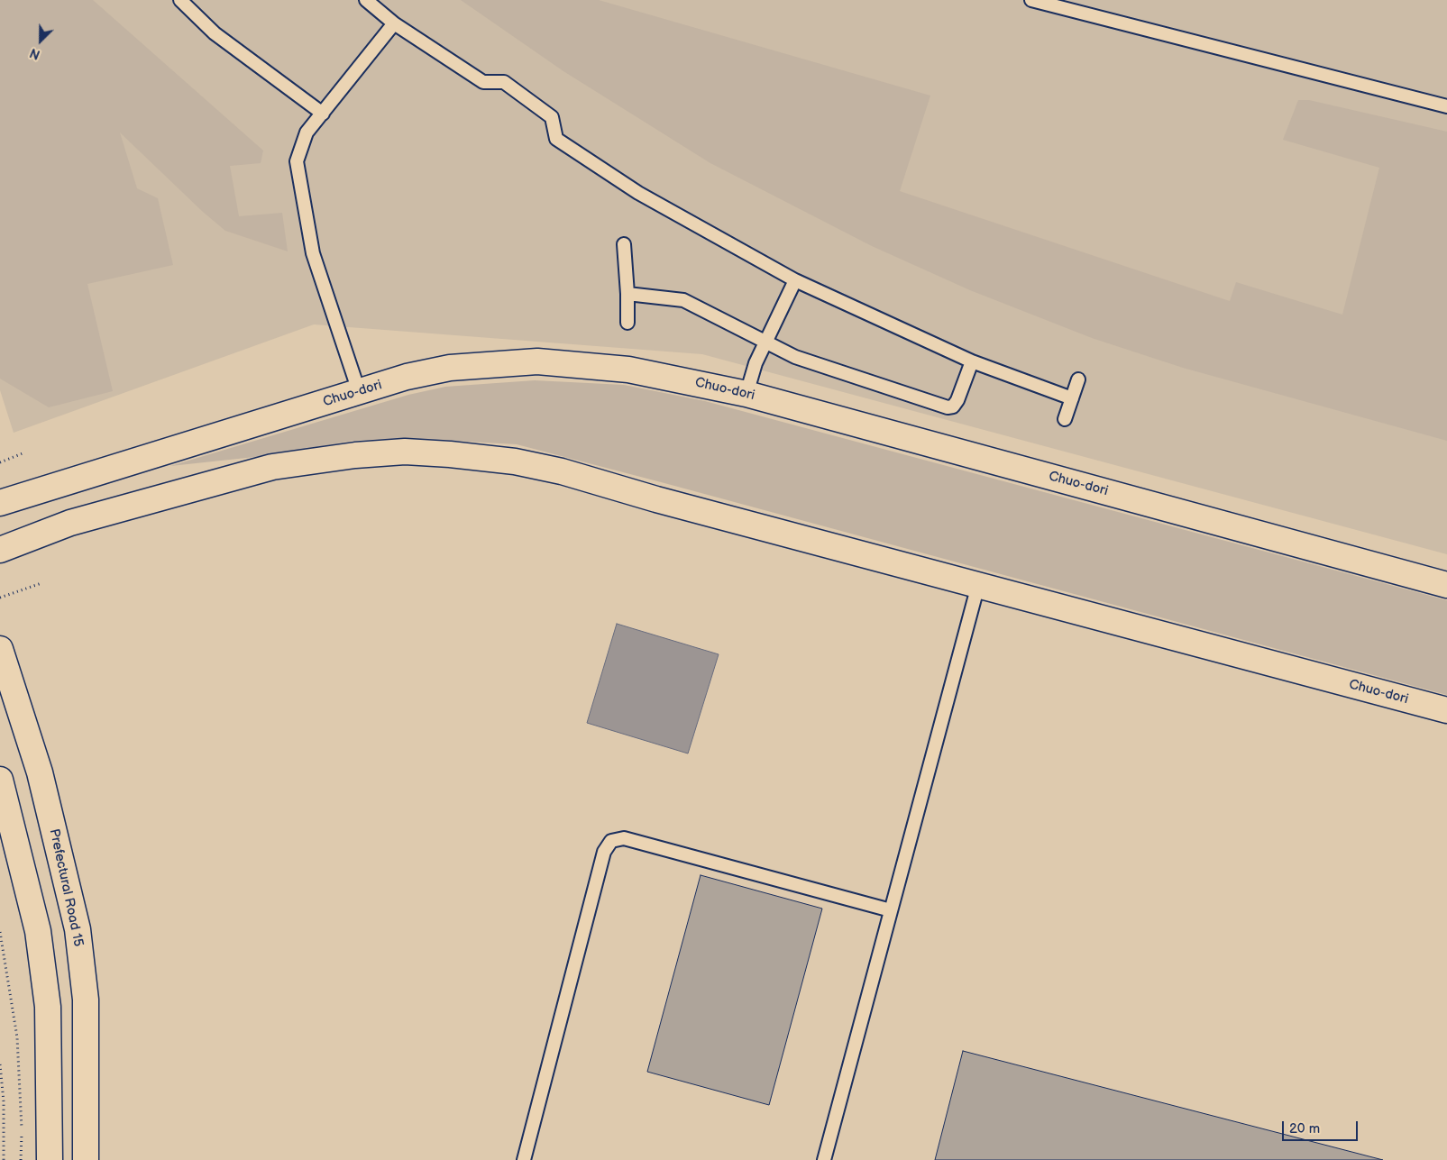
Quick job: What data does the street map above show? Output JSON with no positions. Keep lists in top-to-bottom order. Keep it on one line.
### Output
{"streets":{"street":["Chuo-dori","Prefectural Road 15"]},"scale_bar":"20 m","north":"bottom left"}
